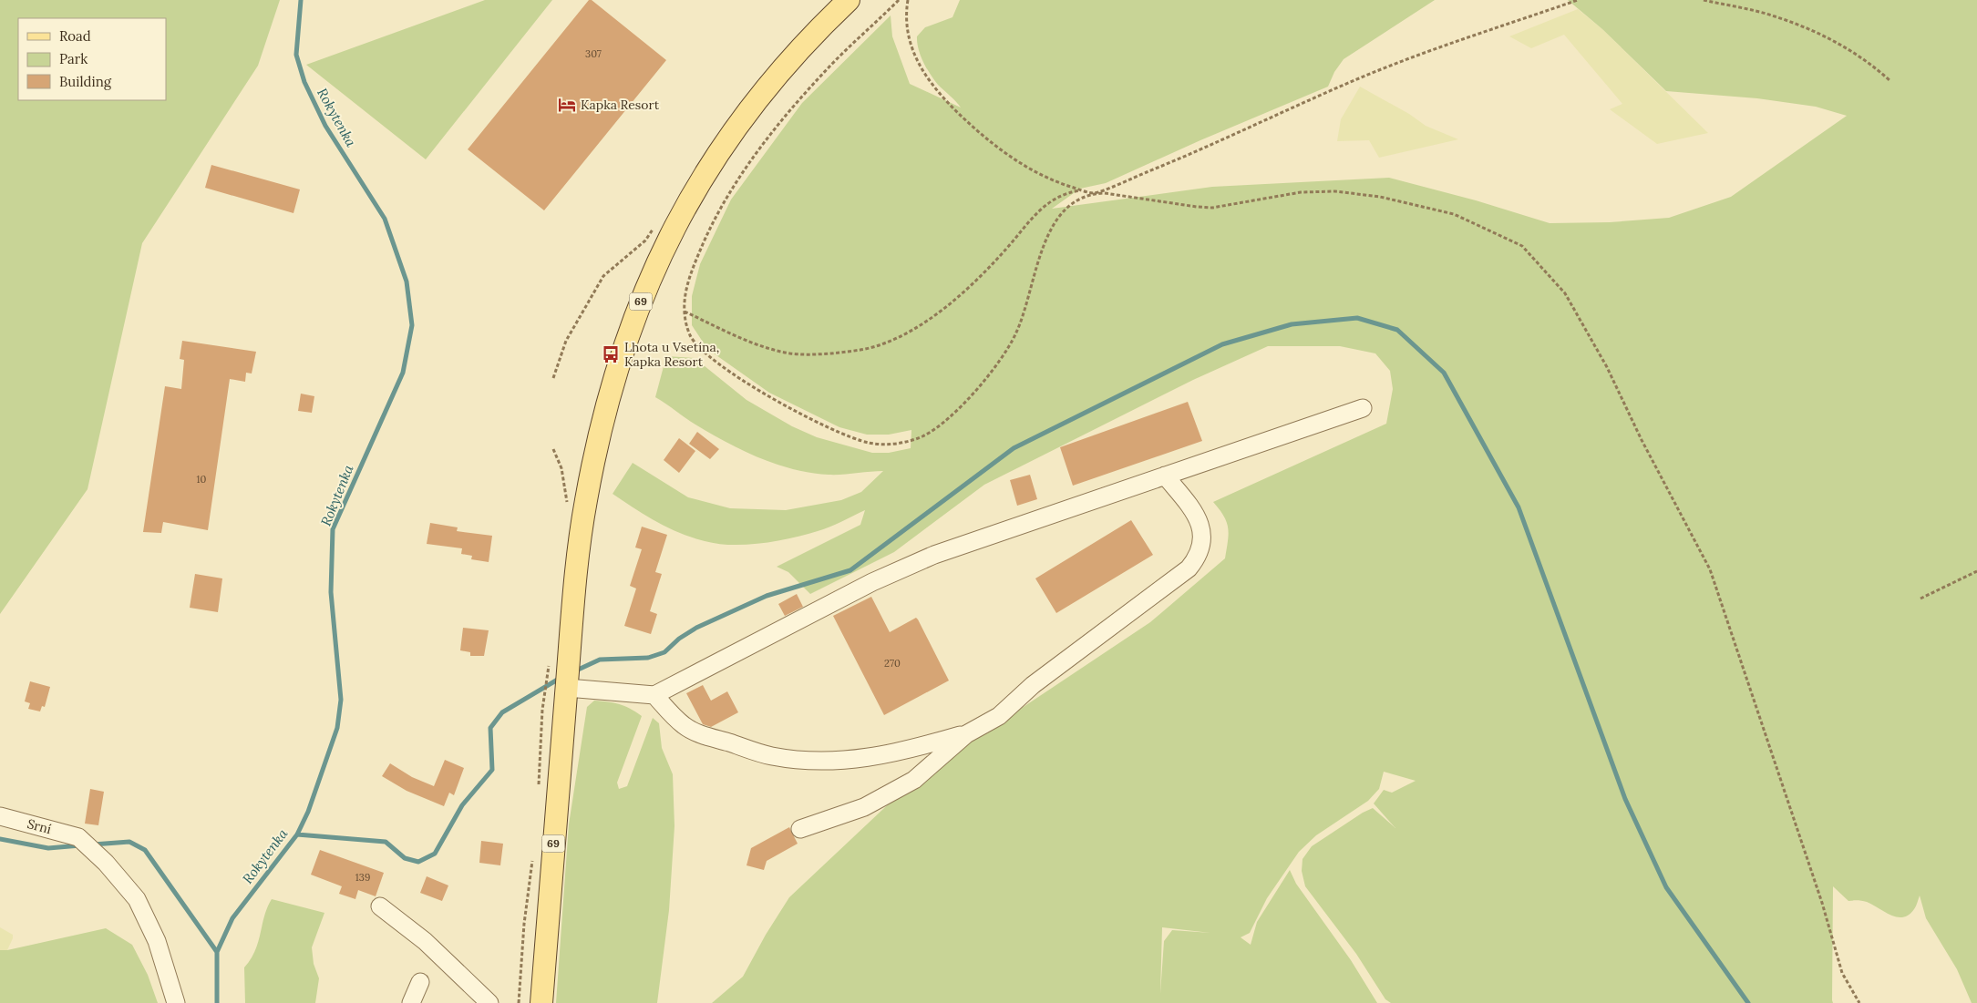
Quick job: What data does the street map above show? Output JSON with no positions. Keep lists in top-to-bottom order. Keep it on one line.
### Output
{"streets":{"main road":["69"],"street":["Srní"]},"water":["Rokytenka"],"places":{"hotel":["Kapka Resort"],"bus stop":["Lhota u Vsetína, Kapka Resort"]},"house_numbers":["307","10","270","139"],"legend":["Road","Park","Building"]}
